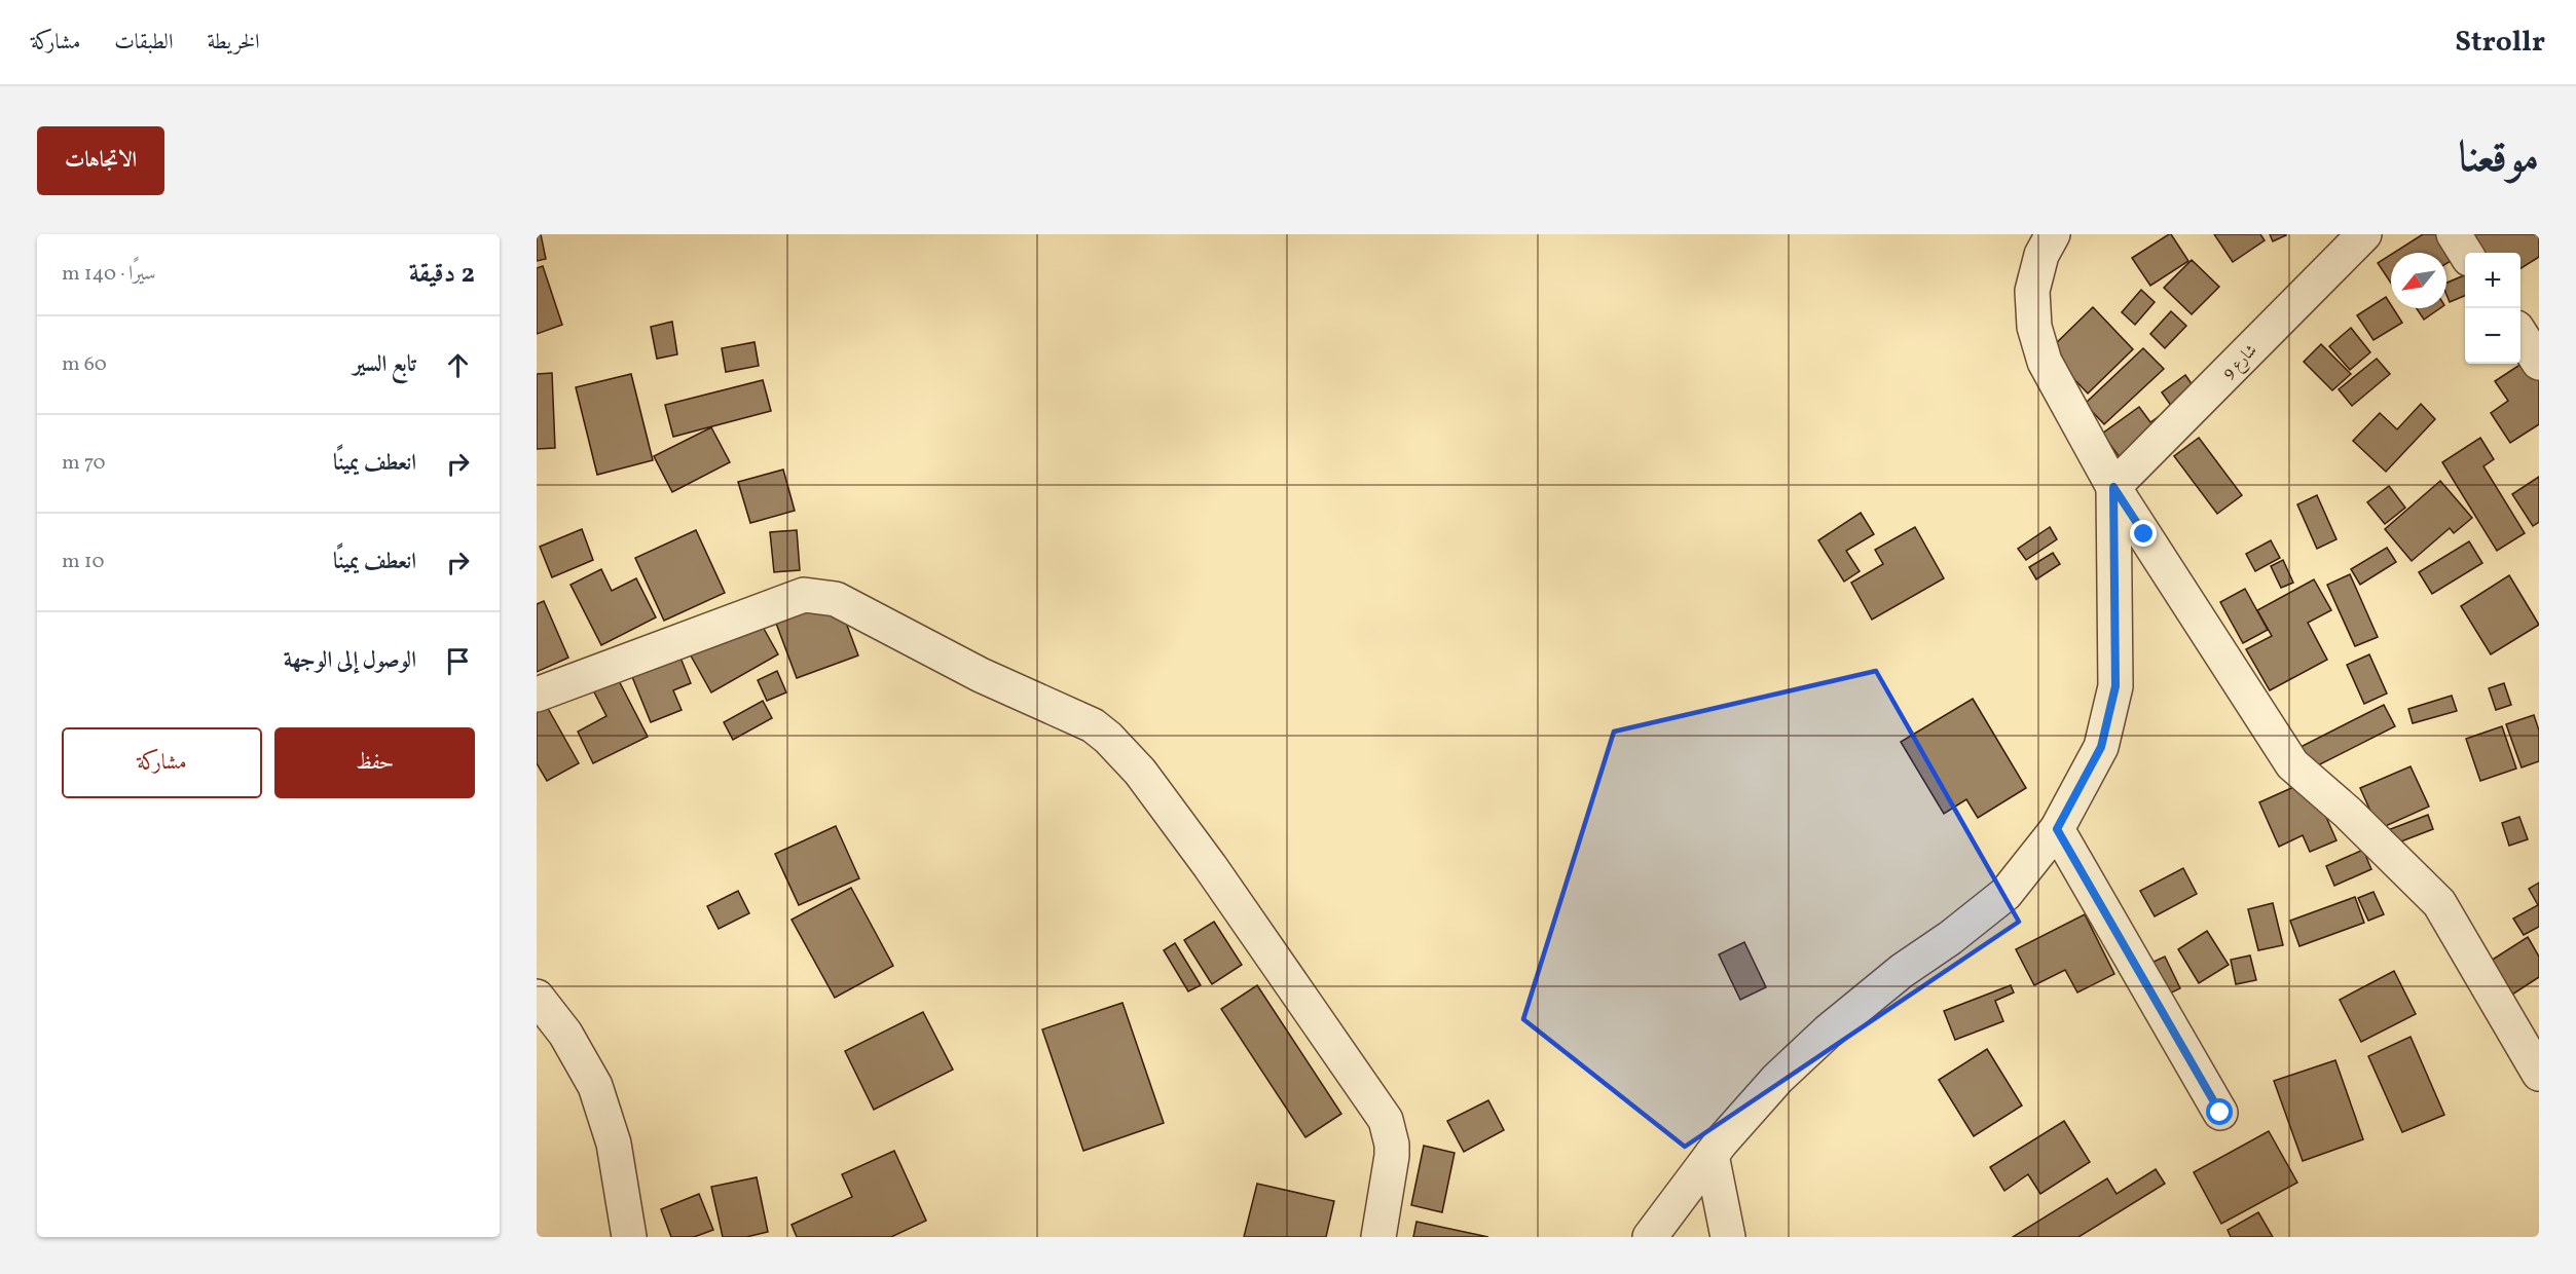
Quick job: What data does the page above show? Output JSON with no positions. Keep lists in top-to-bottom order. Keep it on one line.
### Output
{"streets":{"street":["شارع 9"]},"north":"bottom left","page":{"header":"Strollr","nav":["الخريطة","الطبقات","مشاركة"],"title":"موقعنا","buttons":["الاتجاهات",["حفظ","مشاركة"]],"heading":["2 دقيقة","سيرًا · 140 m"],"map_buttons":["+","−"],"list":[["تابع السير","60 m"],["انعطف يمينًا","70 m"],["انعطف يمينًا","10 m"],"الوصول إلى الوجهة"]}}
